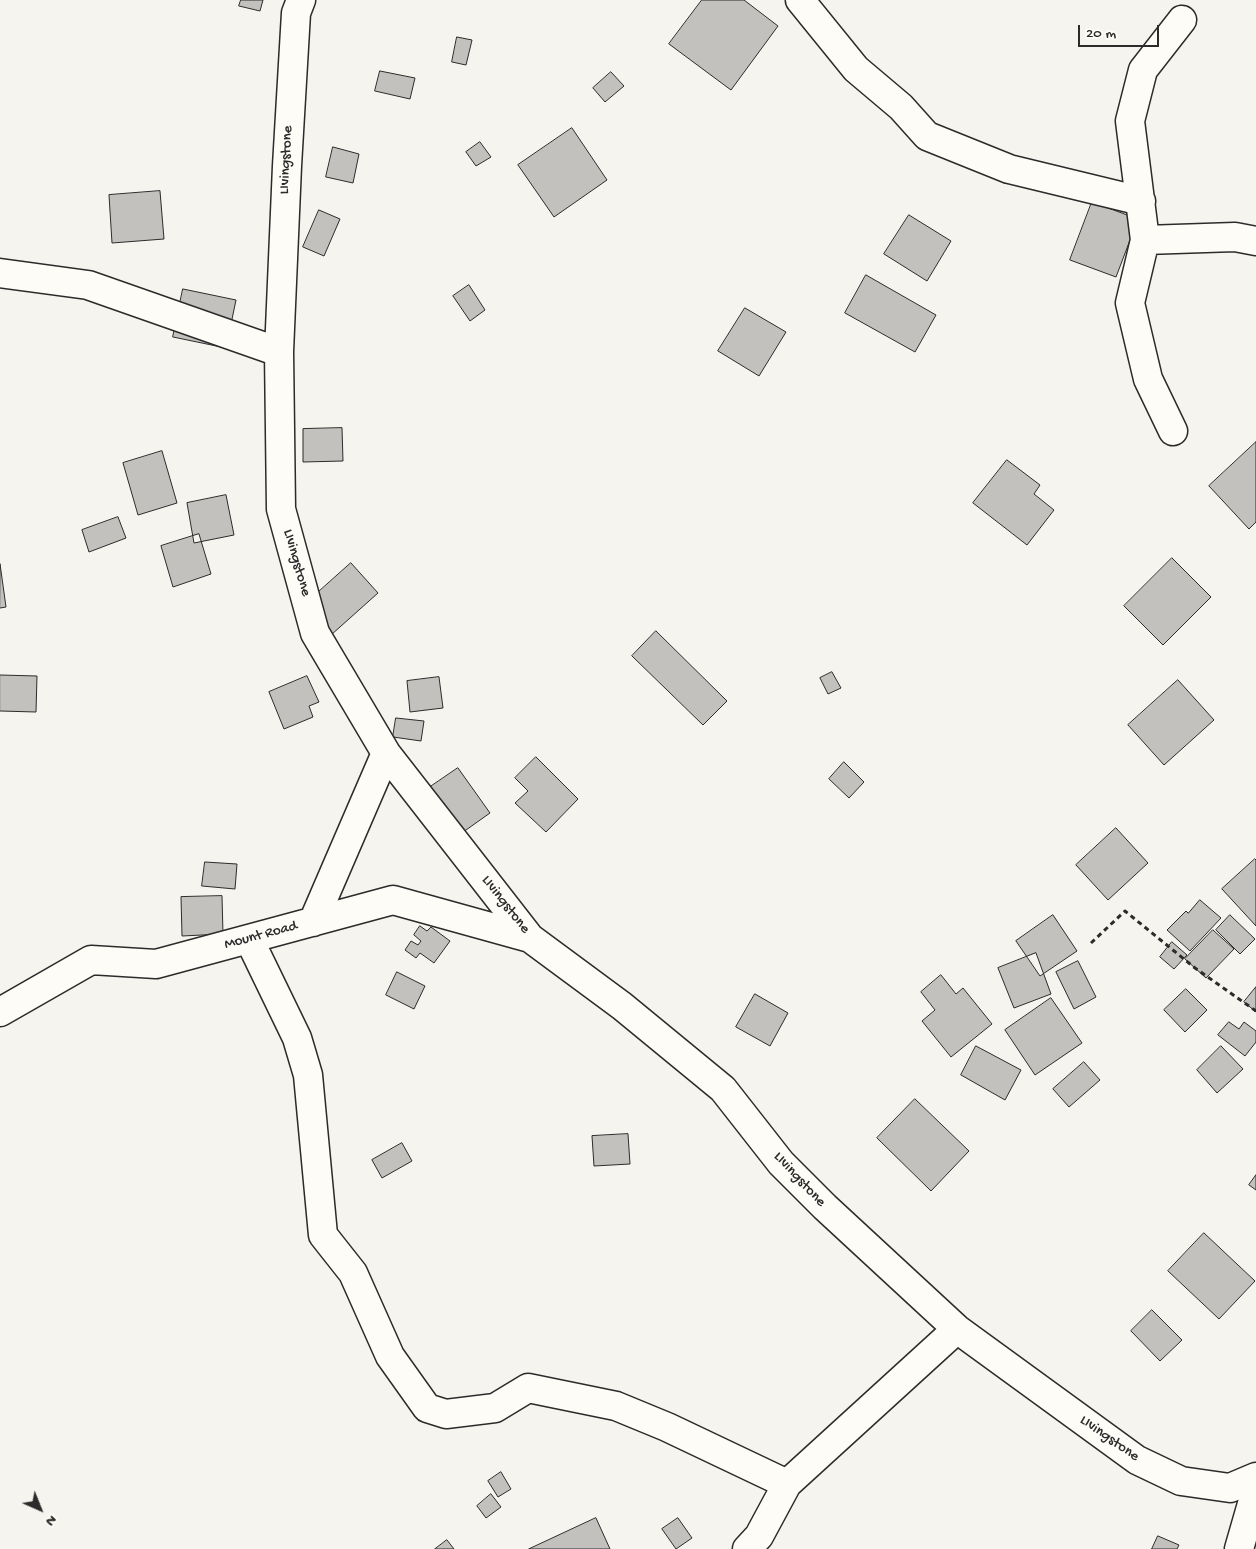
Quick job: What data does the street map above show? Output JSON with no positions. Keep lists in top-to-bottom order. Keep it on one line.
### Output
{"streets":{"street":["LIvingstone","Mount Road"]},"crossings":[["LIvingstone","Mount Road"]],"scale_bar":"20 m","north":"bottom right"}
